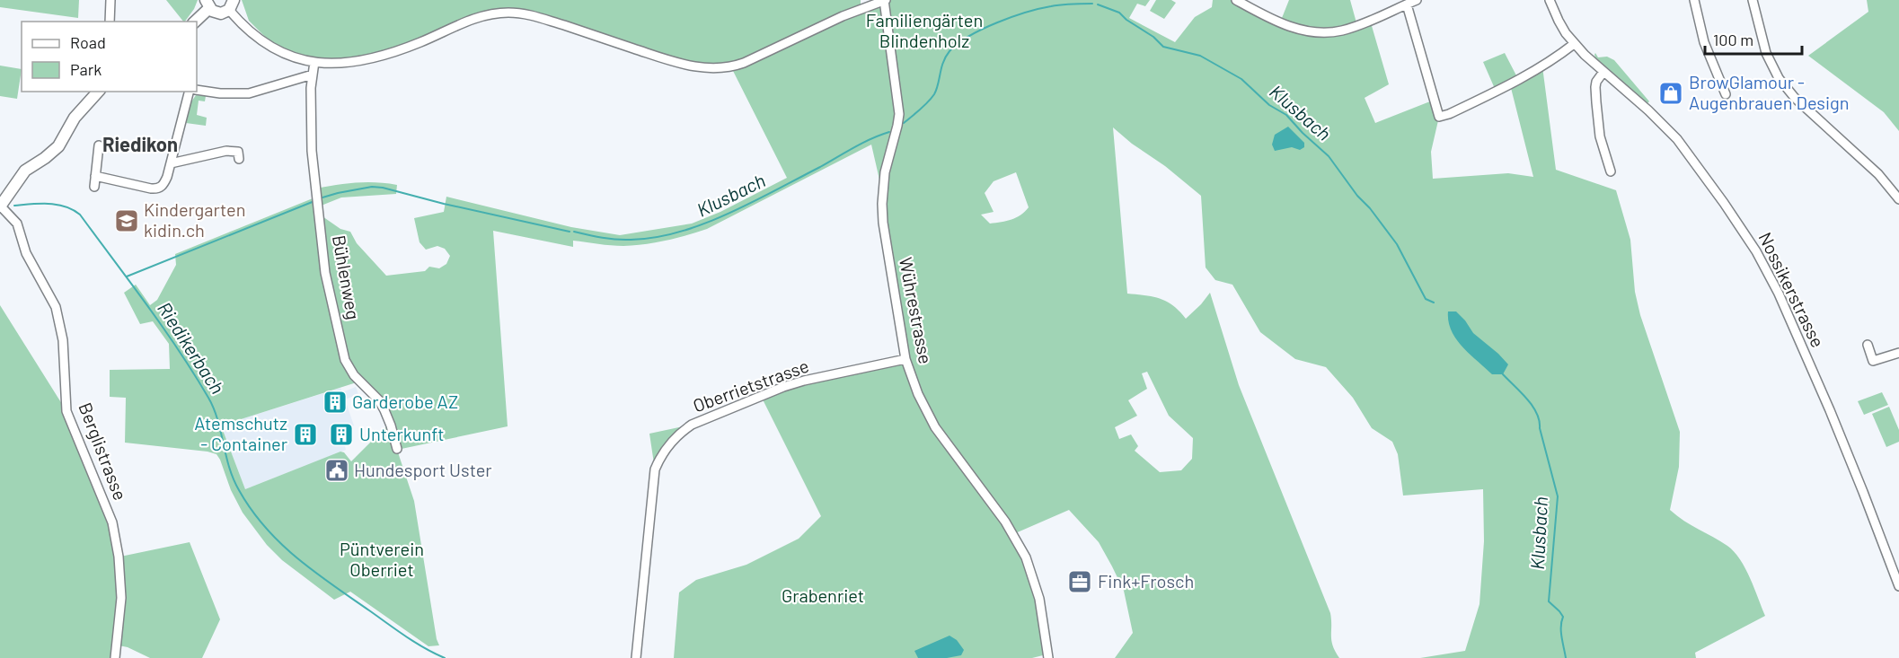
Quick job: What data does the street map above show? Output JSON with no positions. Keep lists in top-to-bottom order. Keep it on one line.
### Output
{"streets":{"street":["Bühlenweg","Nossikerstrasse","Wührestrasse","Oberrietstrasse","Berglistrasse"]},"crossings":[["Wührestrasse","Oberrietstrasse"]],"districts":["Riedikon"],"water":["Klusbach","Riedikerbach"],"parks":["Familiengärten Blindenholz","Püntverein Oberriet","Grabenriet"],"places":{"shop":["BrowGlamour - Augenbrauen Design"],"school or university":["Kindergarten kidin.ch"],"building":["Garderobe AZ","Atemschutz - Container","Unterkunft"],"public building":["Hundesport Uster"],"office":["Fink+Frosch"]},"legend":["Road","Park"],"scale_bar":"100 m"}
